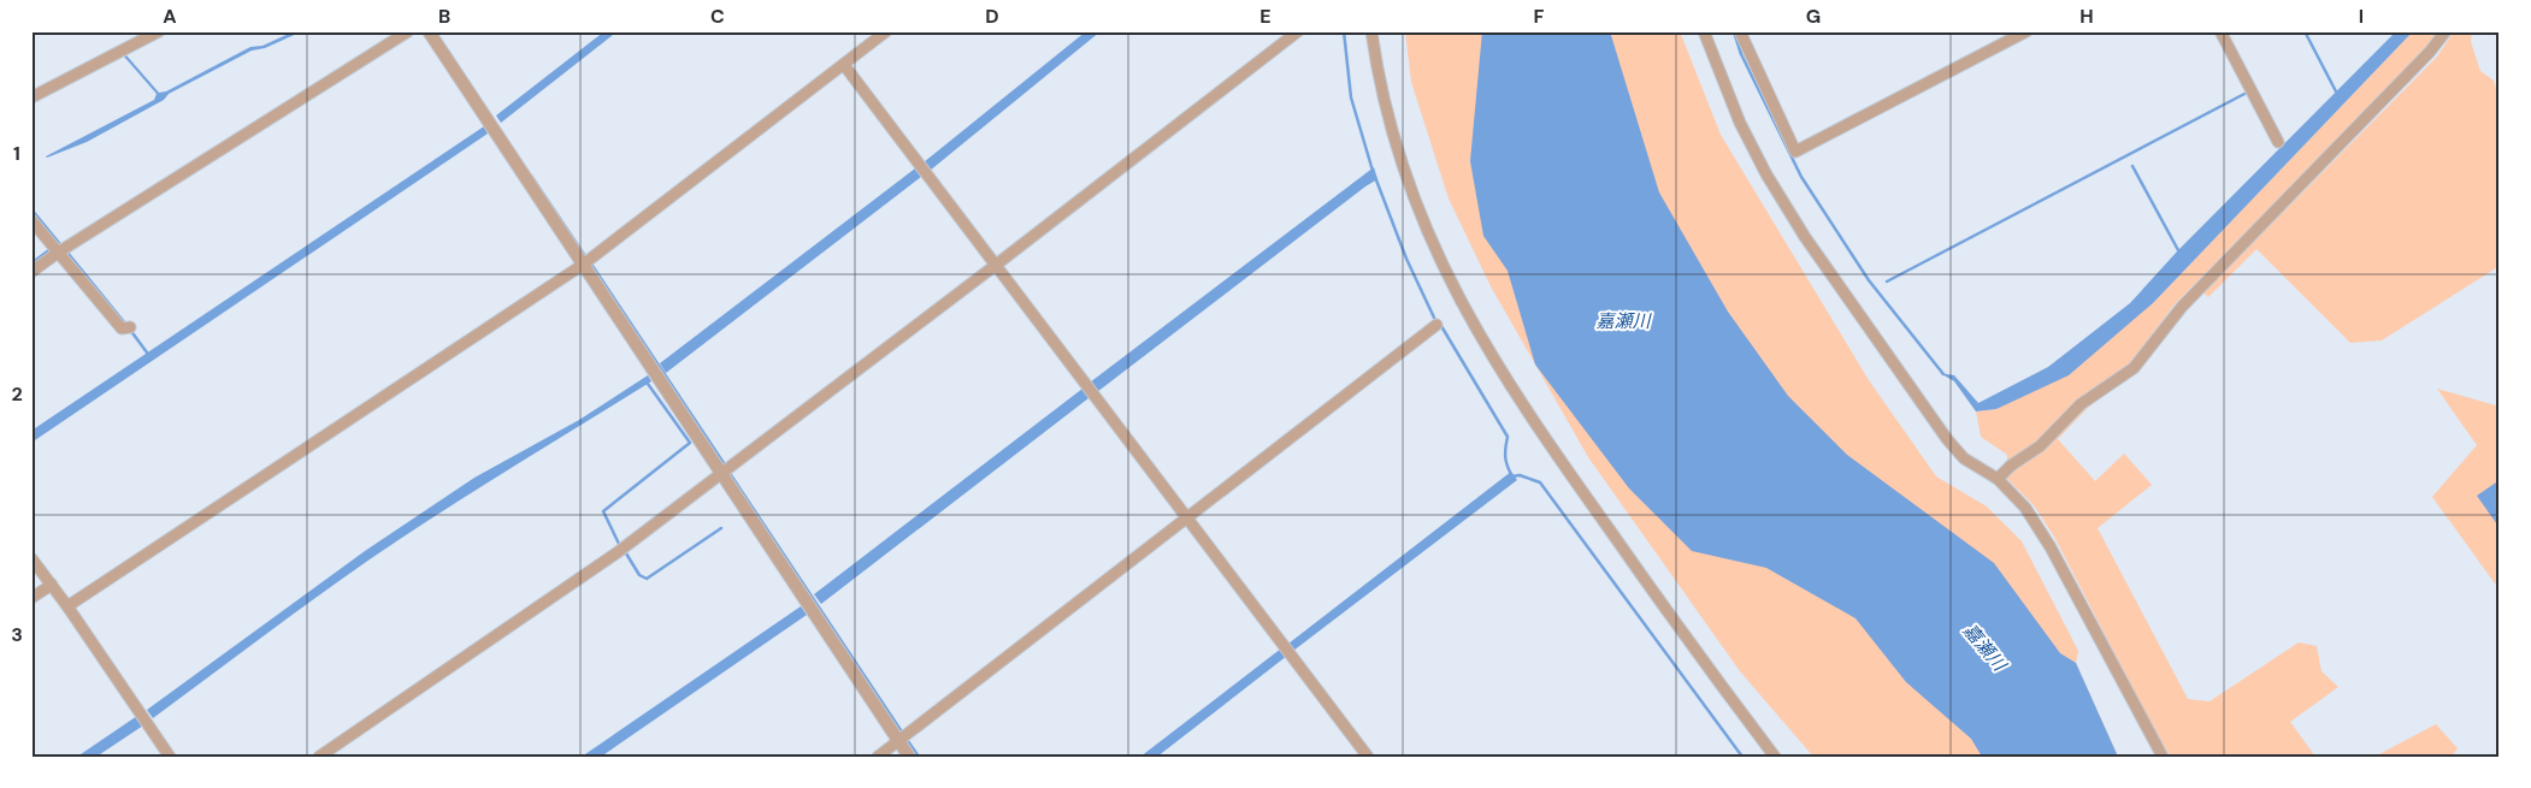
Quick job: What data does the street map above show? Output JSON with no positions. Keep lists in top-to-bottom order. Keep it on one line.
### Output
{"water":["嘉瀬川"],"grid":{"columns":["A","B","C","D","E","F","G","H","I"],"rows":["1","2","3"]}}
